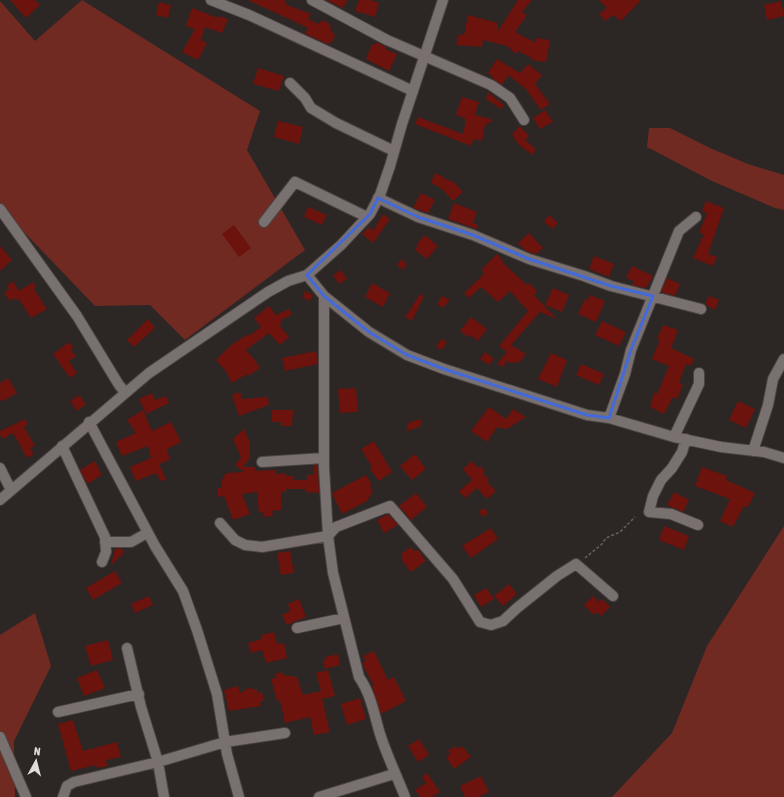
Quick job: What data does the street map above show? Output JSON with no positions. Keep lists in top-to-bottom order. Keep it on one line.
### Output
{"north":"top"}
